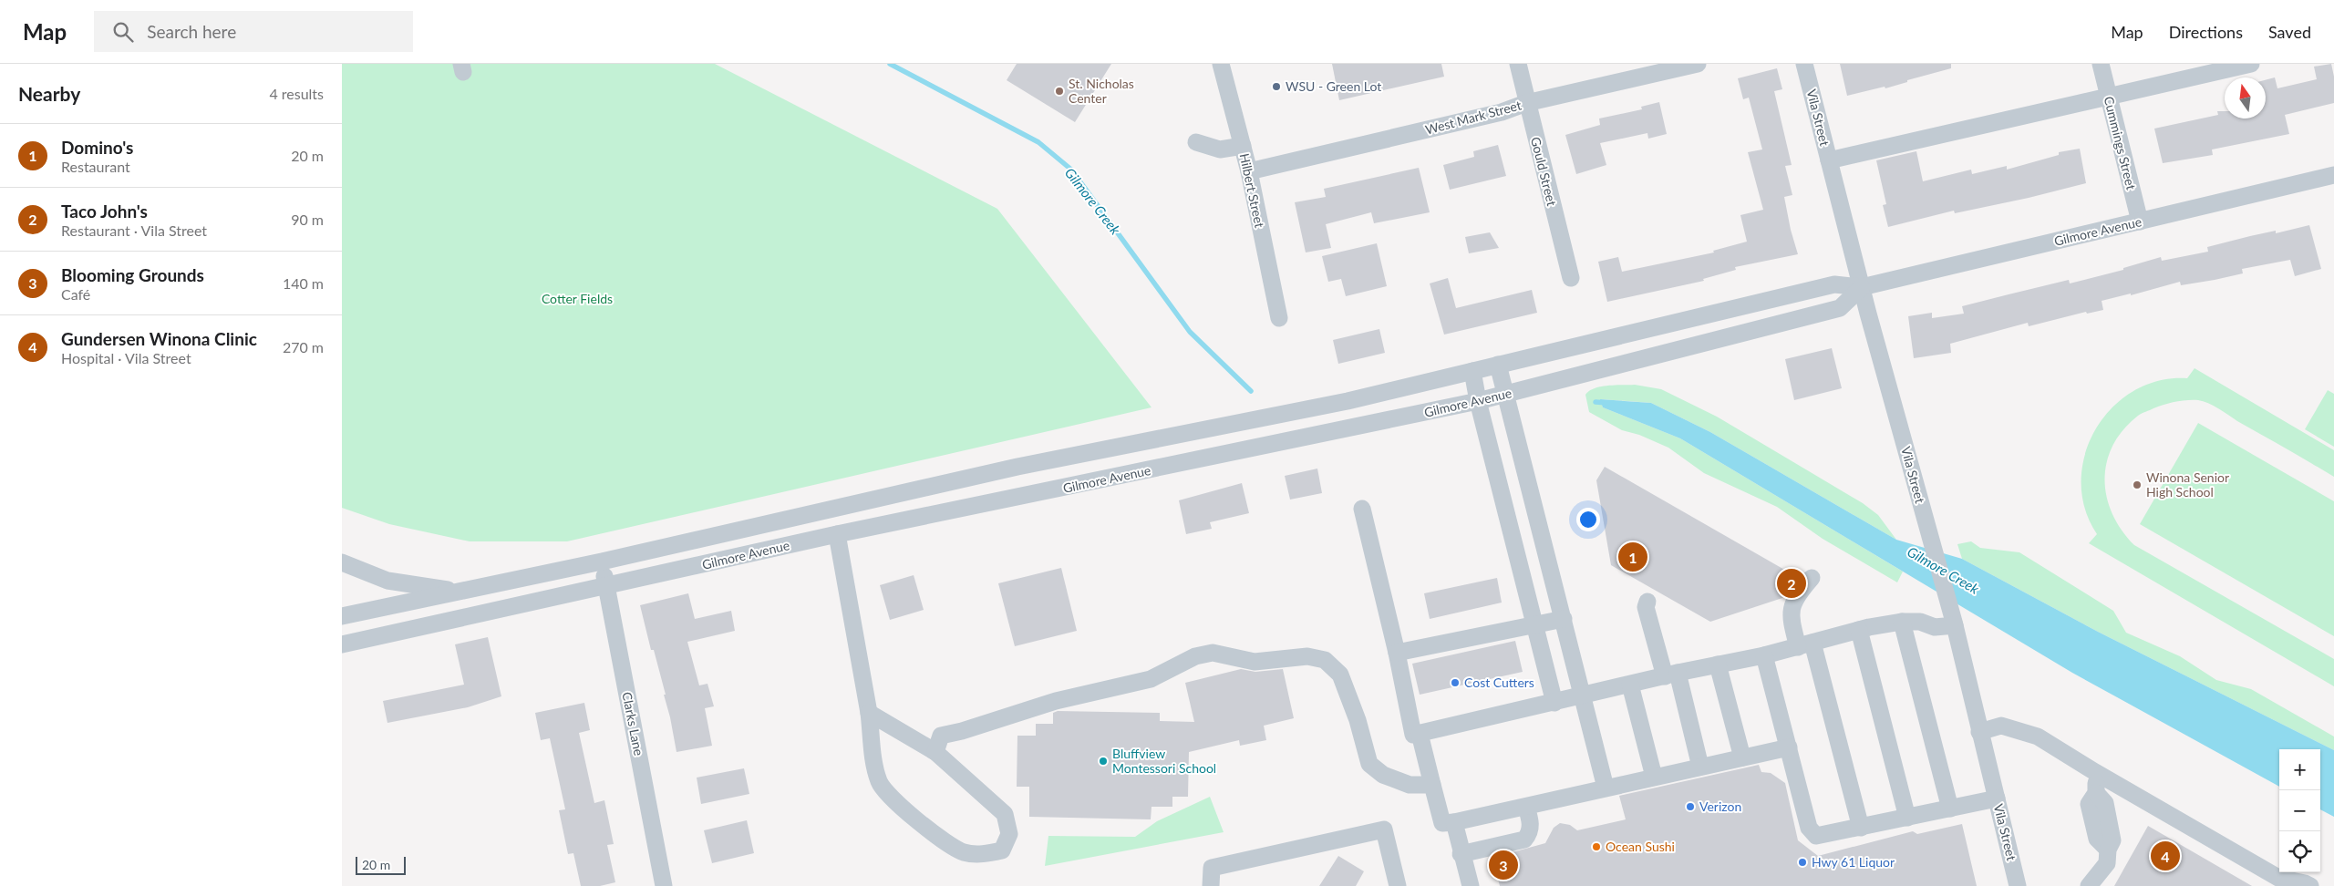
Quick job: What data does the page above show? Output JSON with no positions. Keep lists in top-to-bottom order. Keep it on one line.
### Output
{"streets":{"street":["West Mark Street","Vila Street","Cummings Street","Gould Street","Hilbert Street","Gilmore Avenue","Clarks Lane"]},"crossings":[["West Mark Street","Gould Street"],["West Mark Street","Hilbert Street"],["Vila Street","Gilmore Avenue"],["Cummings Street","Gilmore Avenue"],["Gilmore Avenue","Clarks Lane"]],"water":["Gilmore Creek"],"parks":["Cotter Fields"],"places":["WSU - Green Lot","St. Nicholas Center","Winona Senior High School","Cost Cutters","Bluffview Montessori School","Verizon","Ocean Sushi","Hwy 61 Liquor"],"scale_bar":"20 m","north":"top","page":{"header":"Map","search":"Search here","nav":["Map","Directions","Saved"],"heading":["Nearby","4 results"],"list":[{"mark":"1","name":"Domino's","note":"Restaurant","value":"20 m"},{"mark":"2","name":"Taco John's","note":"Restaurant · Vila Street","value":"90 m"},{"mark":"3","name":"Blooming Grounds","note":"Café","value":"140 m"},{"mark":"4","name":"Gundersen Winona Clinic","note":"Hospital · Vila Street","value":"270 m"}],"pins":["1","2","4","3"],"map_buttons":["+","−"],"scale":"20 m"}}
